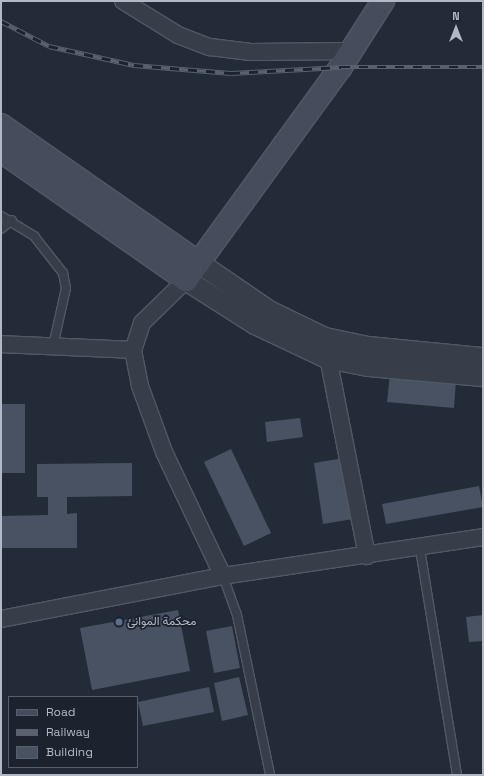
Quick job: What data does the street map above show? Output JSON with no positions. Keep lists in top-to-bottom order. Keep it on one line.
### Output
{"places":["محكمة الموانئ"],"legend":["Road","Railway","Building"],"north":"top"}
